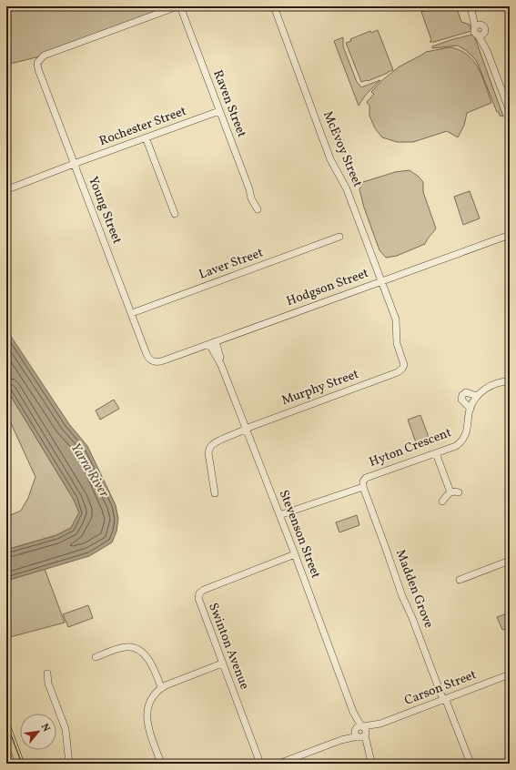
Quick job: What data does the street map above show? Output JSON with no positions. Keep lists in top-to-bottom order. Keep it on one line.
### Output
{"streets":{"street":["Raven Street","Rochester Street","McEvoy Street","Young Street","Laver Street","Hodgson Street","Murphy Street","Hyton Crescent","Stevenson Street","Madden Grove","Swinton Avenue","Carson Street"]},"crossings":[["Raven Street","Rochester Street"],["Raven Street","Young Street"],["Rochester Street","Young Street"],["McEvoy Street","Hodgson Street"],["McEvoy Street","Murphy Street"],["Young Street","Laver Street"],["Young Street","Hodgson Street"],["Hodgson Street","Stevenson Street"],["Murphy Street","Stevenson Street"],["Hyton Crescent","Stevenson Street"],["Hyton Crescent","Madden Grove"],["Stevenson Street","Swinton Avenue"],["Stevenson Street","Carson Street"],["Madden Grove","Carson Street"]],"water":["Yarra River"],"north":"top right"}
